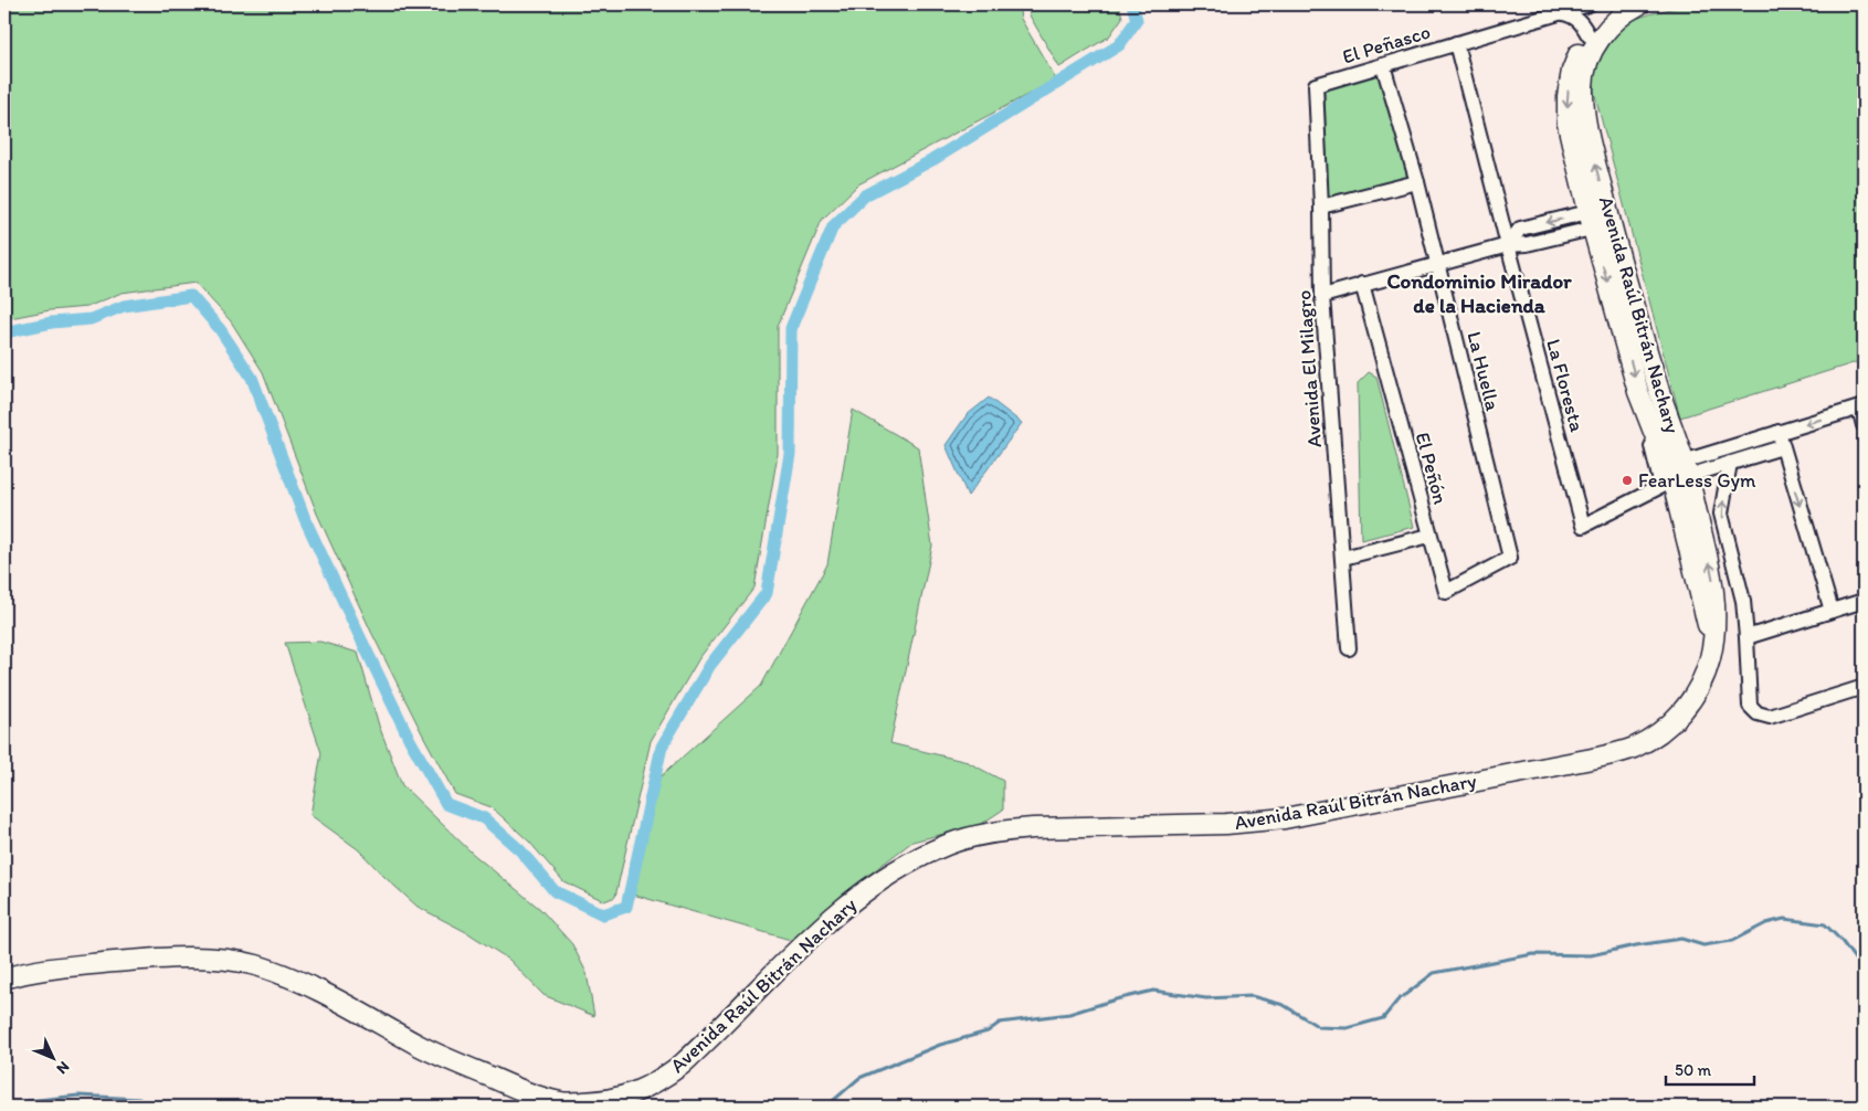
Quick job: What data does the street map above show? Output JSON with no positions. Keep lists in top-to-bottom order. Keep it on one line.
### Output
{"streets":{"main road":["Avenida Raúl Bitrán Nachary"],"street":["El Peñasco","Avenida El Milagro","La Huella","La Floresta","El Peñón"]},"crossings":[["El Peñasco","Avenida El Milagro"],["El Peñasco","La Huella"],["El Peñasco","La Floresta"],["Avenida Raúl Bitrán Nachary","La Floresta"],["La Huella","El Peñón"]],"districts":["Condominio Mirador de la Hacienda"],"places":["FearLess Gym"],"scale_bar":"50 m","north":"bottom right"}
